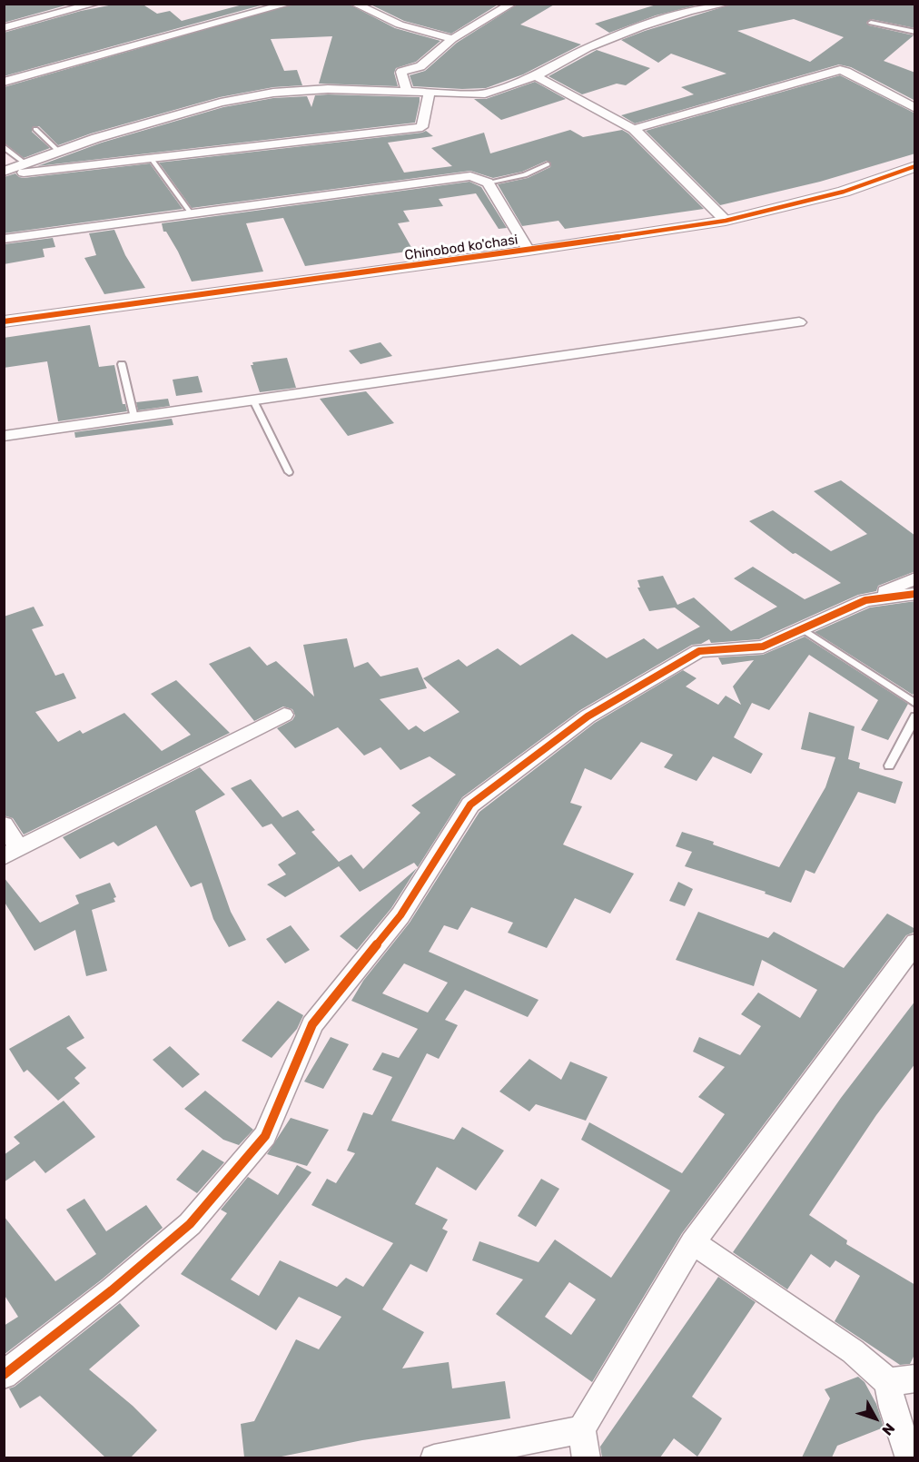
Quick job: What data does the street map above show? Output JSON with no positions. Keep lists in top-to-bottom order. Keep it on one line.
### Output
{"streets":{"street":["Chinobod ko'chasi"]},"north":"bottom right"}
